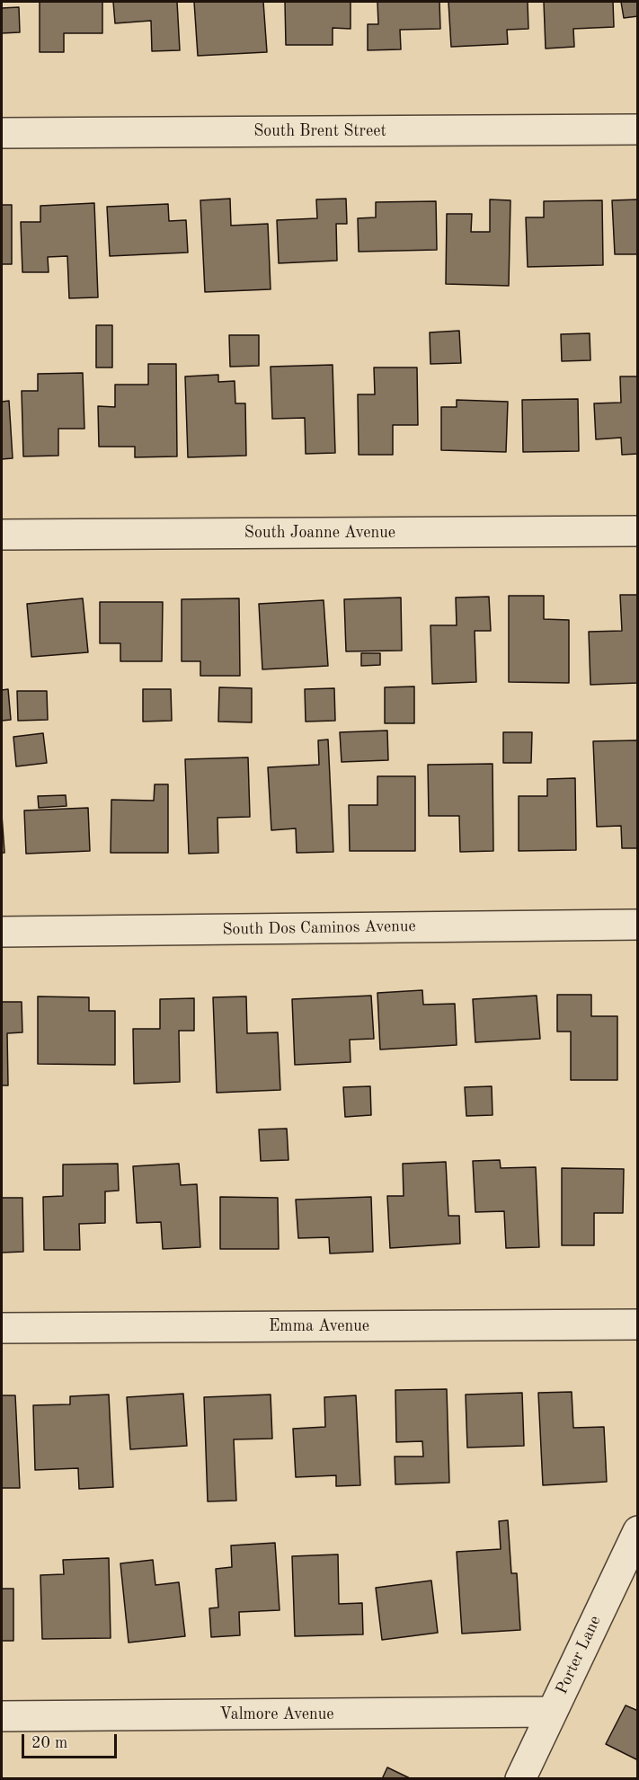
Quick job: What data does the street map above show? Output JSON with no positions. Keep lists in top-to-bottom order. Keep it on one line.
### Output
{"streets":{"street":["South Brent Street","South Joanne Avenue","South Dos Caminos Avenue","Emma Avenue","Porter Lane","Valmore Avenue"]},"crossings":[["Porter Lane","Valmore Avenue"]],"scale_bar":"20 m"}
